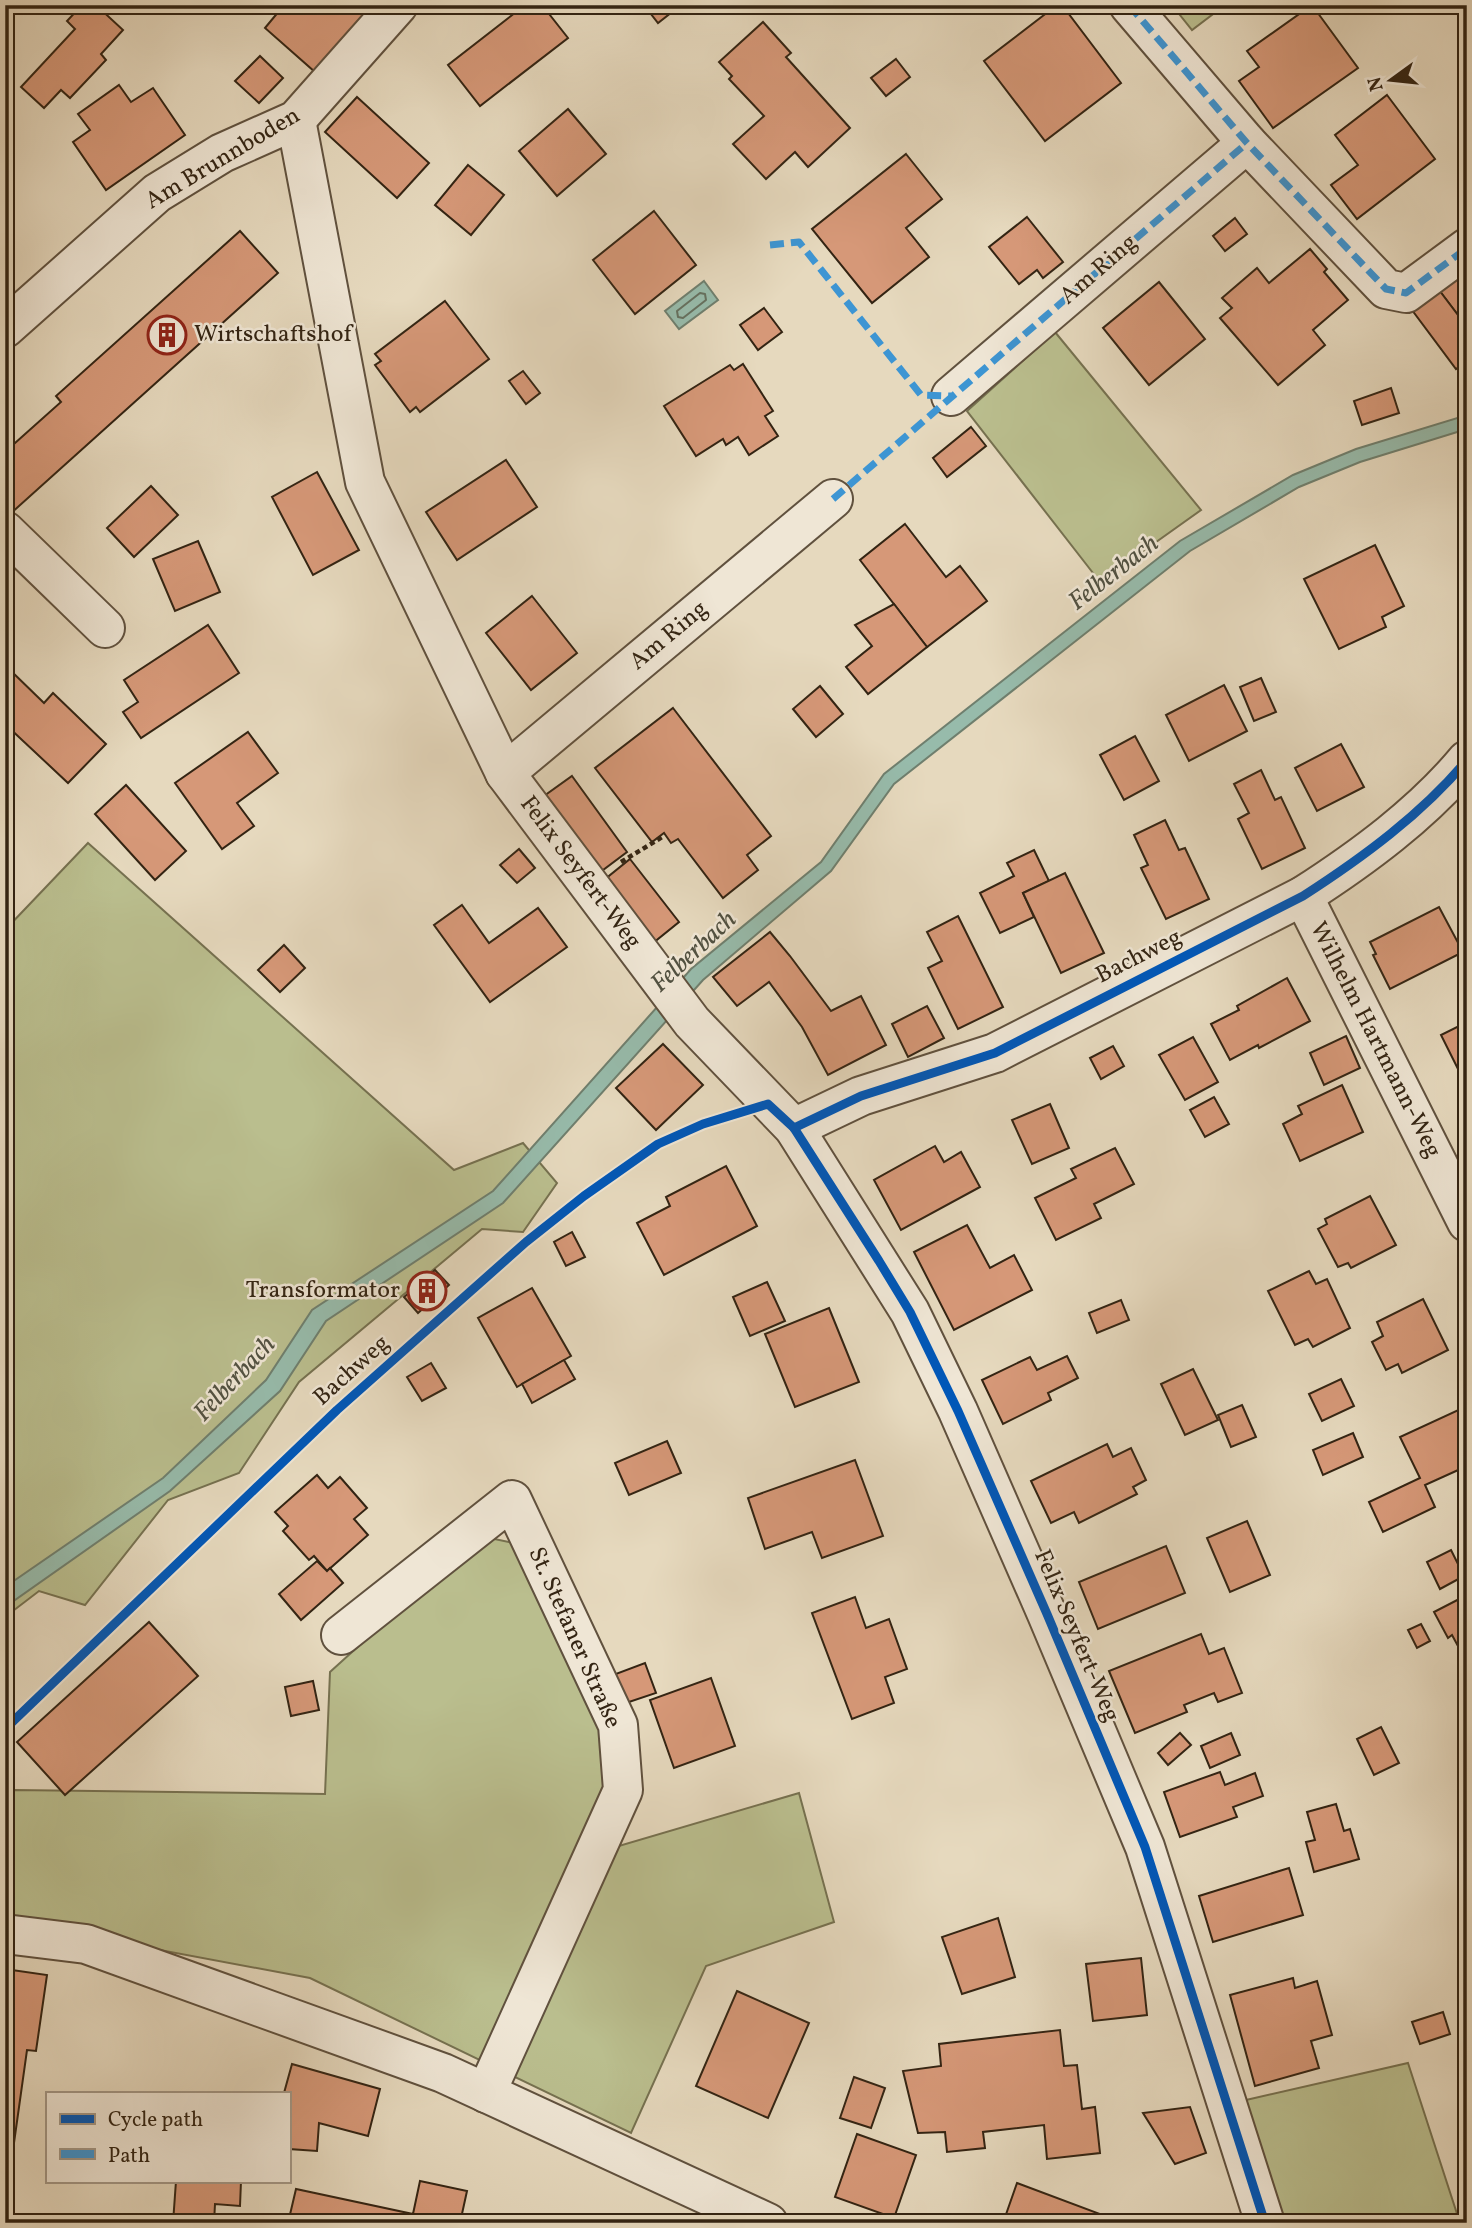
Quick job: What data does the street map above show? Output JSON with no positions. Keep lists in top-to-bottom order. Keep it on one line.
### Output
{"streets":{"street":["Am Brunnboden","Am Ring","Felix Seyfert-Weg","Bachweg","Wilhelm Hartmann-Weg","St. Stefaner Straße"]},"crossings":[["Am Brunnboden","Felix Seyfert-Weg"],["Am Ring","Felix Seyfert-Weg"],["Felix Seyfert-Weg","Bachweg"],["Bachweg","Wilhelm Hartmann-Weg"]],"water":["Felberbach"],"places":{"building":["Wirtschaftshof","Transformator"]},"legend":["Cycle path","Path"],"north":"left"}
